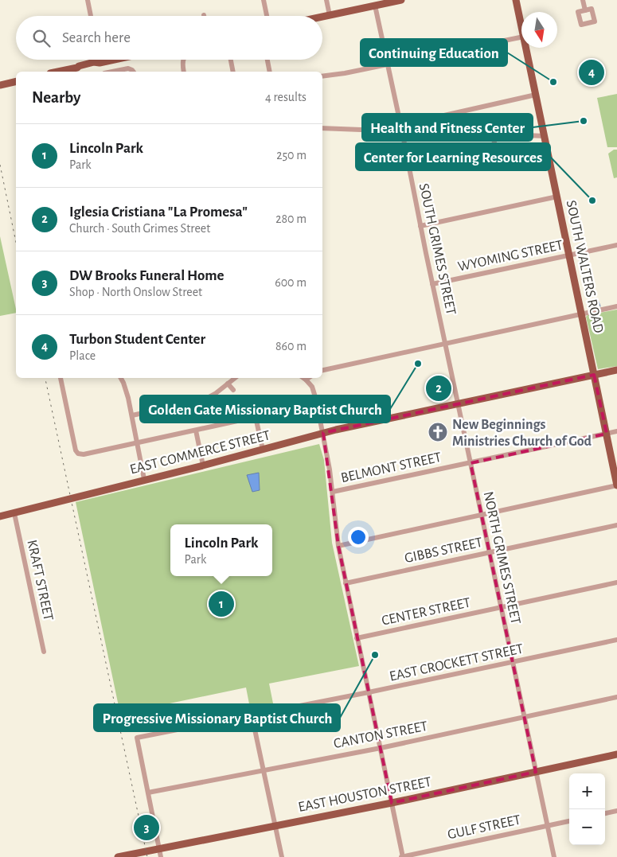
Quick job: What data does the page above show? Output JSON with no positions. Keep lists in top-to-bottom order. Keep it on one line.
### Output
{"streets":{"main road":["SOUTH WALTERS ROAD","EAST COMMERCE STREET","EAST HOUSTON STREET"],"street":["SOUTH GRIMES STREET","WYOMING STREET","BELMONT STREET","GIBBS STREET","NORTH GRIMES STREET","KRAFT STREET","CENTER STREET","EAST CROCKETT STREET","CANTON STREET","GULF STREET"]},"crossings":[["SOUTH GRIMES STREET","WYOMING STREET"],["SOUTH GRIMES STREET","EAST COMMERCE STREET"],["SOUTH GRIMES STREET","NORTH GRIMES STREET"],["WYOMING STREET","SOUTH WALTERS ROAD"],["SOUTH WALTERS ROAD","EAST COMMERCE STREET"],["SOUTH WALTERS ROAD","BELMONT STREET"],["EAST COMMERCE STREET","NORTH GRIMES STREET"],["EAST COMMERCE STREET","KRAFT STREET"],["BELMONT STREET","NORTH GRIMES STREET"],["GIBBS STREET","NORTH GRIMES STREET"],["NORTH GRIMES STREET","CENTER STREET"],["NORTH GRIMES STREET","EAST CROCKETT STREET"],["NORTH GRIMES STREET","CANTON STREET"],["NORTH GRIMES STREET","EAST HOUSTON STREET"],["NORTH GRIMES STREET","GULF STREET"],["EAST CROCKETT STREET","CANTON STREET"]],"places":{"other":["Continuing Education","Health and Fitness Center","Center for Learning Resources","Golden Gate Missionary Baptist Church","Progressive Missionary Baptist Church"],"church":["New Beginnings Ministries Church of God"]},"north":"bottom","page":{"search":"Search here","pins":["4","2","1","3"],"heading":["Nearby","4 results"],"list":[{"mark":"1","name":"Lincoln Park","note":"Park","value":"250 m"},{"mark":"2","name":"Iglesia Cristiana \"La Promesa\"","note":"Church · South Grimes Street","value":"280 m"},{"mark":"3","name":"DW Brooks Funeral Home","note":"Shop · North Onslow Street","value":"600 m"},{"mark":"4","name":"Turbon Student Center","note":"Place","value":"860 m"}],"popup":["Lincoln Park","Park"],"map_buttons":["+","−"]}}
